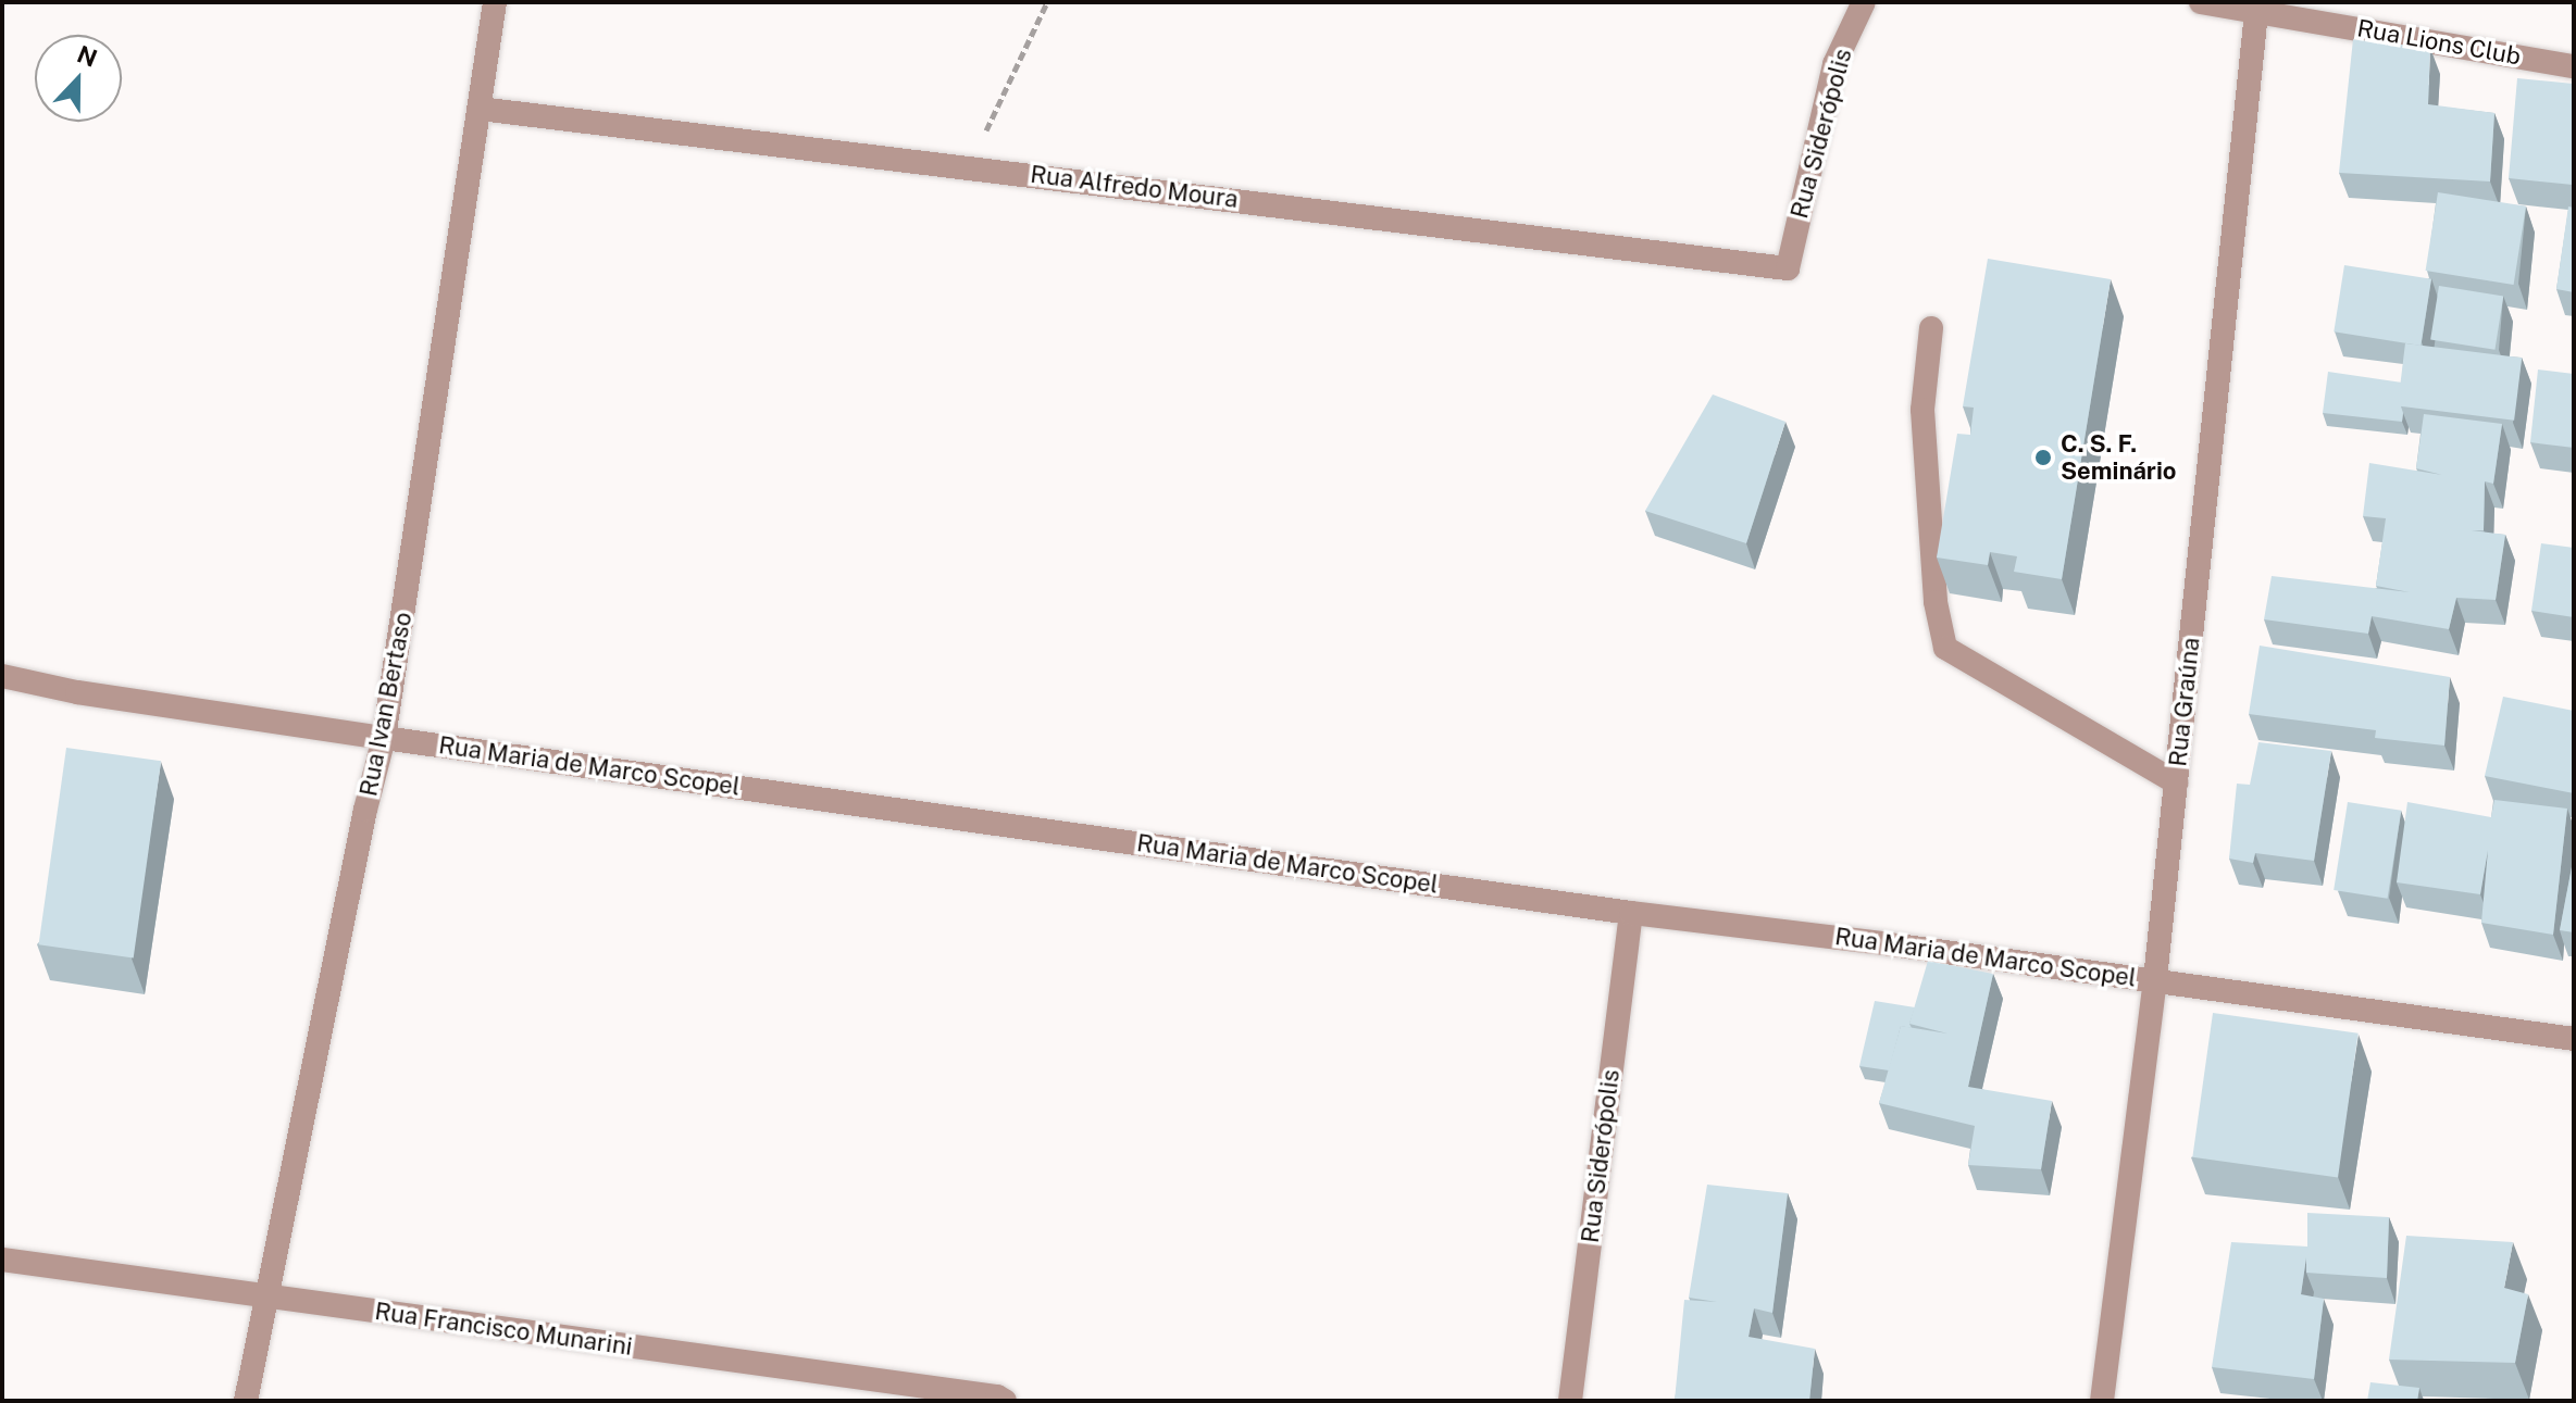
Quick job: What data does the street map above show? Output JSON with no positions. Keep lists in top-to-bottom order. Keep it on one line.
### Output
{"streets":{"street":["Rua Lions Club","Rua Siderópolis","Rua Alfredo Moura","Rua Graúna","Rua Ivan Bertaso","Rua Maria de Marco Scopel","Rua Francisco Munarini"]},"crossings":[["Rua Lions Club","Rua Graúna"],["Rua Siderópolis","Rua Alfredo Moura"],["Rua Siderópolis","Rua Maria de Marco Scopel"],["Rua Alfredo Moura","Rua Ivan Bertaso"],["Rua Graúna","Rua Maria de Marco Scopel"],["Rua Ivan Bertaso","Rua Maria de Marco Scopel"],["Rua Ivan Bertaso","Rua Francisco Munarini"]],"places":["C. S. F. Seminário"],"north":"top"}
